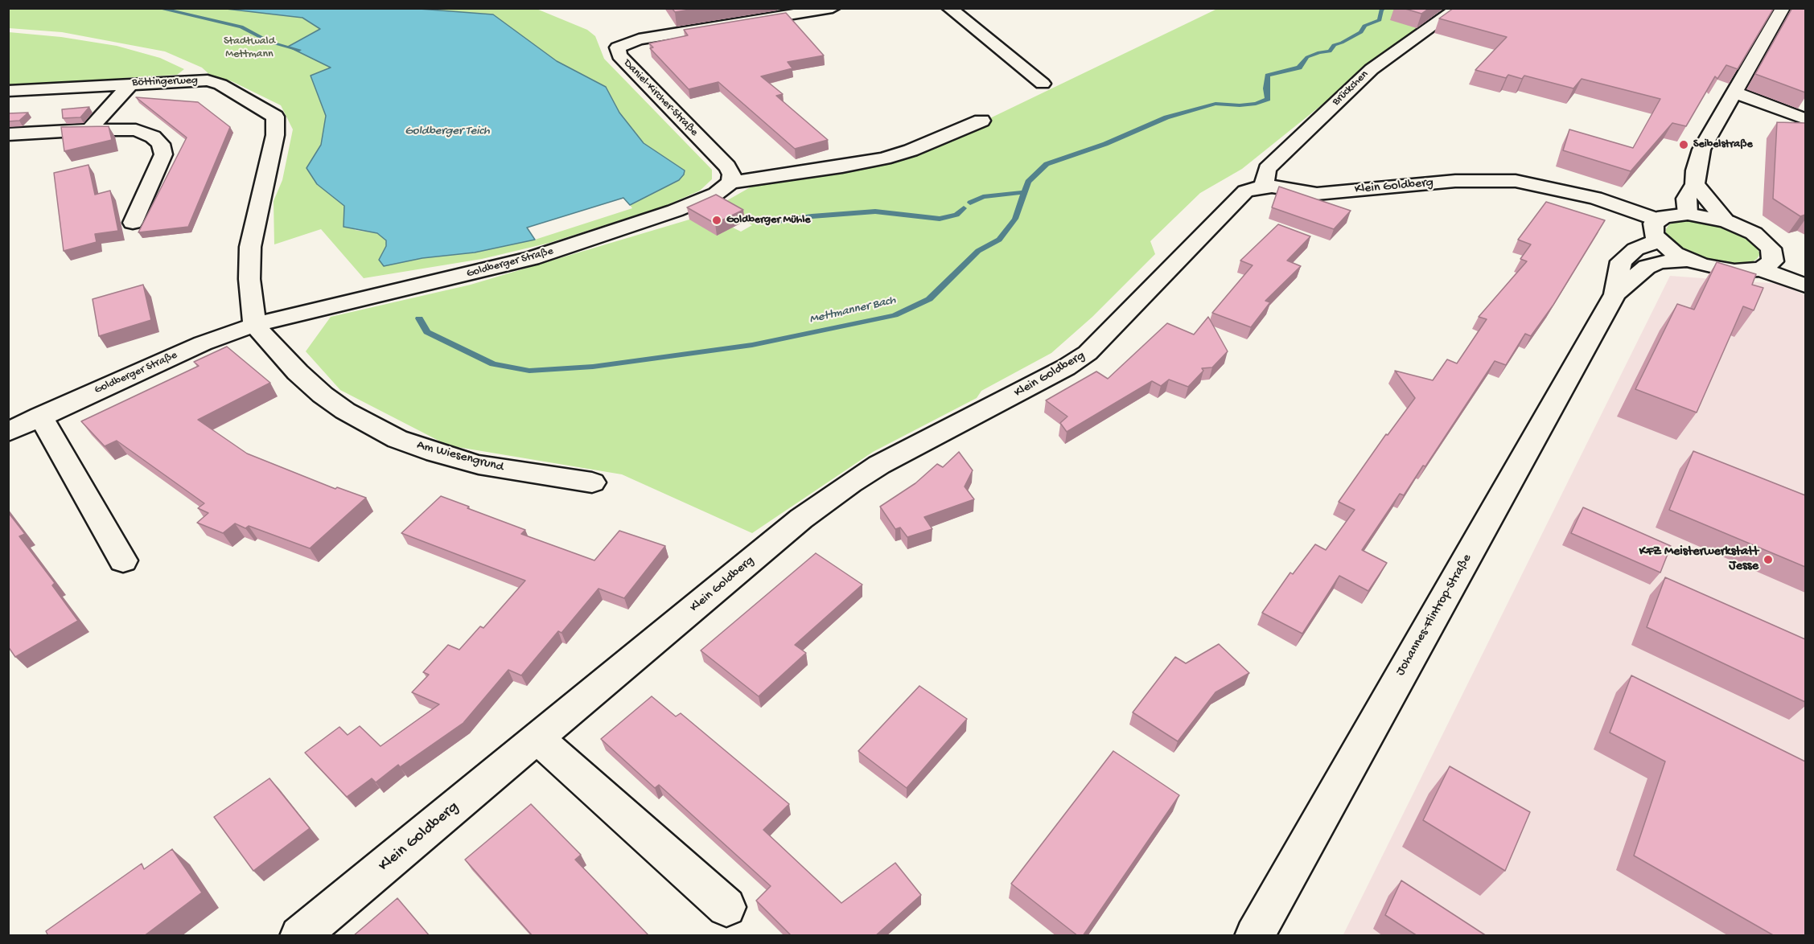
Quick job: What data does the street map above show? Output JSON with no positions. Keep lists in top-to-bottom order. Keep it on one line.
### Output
{"streets":{"street":["Böttingerweg","Brückchen","Daniel-Kircher-Straße","Klein Goldberg","Goldberger Straße","Am Wiesengrund","Johannes-Flintrop-Straße"]},"crossings":[["Böttingerweg","Goldberger Straße"],["Böttingerweg","Am Wiesengrund"],["Brückchen","Klein Goldberg"],["Daniel-Kircher-Straße","Goldberger Straße"],["Goldberger Straße","Am Wiesengrund"]],"water":["Goldberger Teich","Mettmanner Bach"],"parks":["Stadtwald Mettmann"],"places":["Seibelstraße","Goldberger Mühle","KFZ Meisterwerkstatt Jesse"]}
